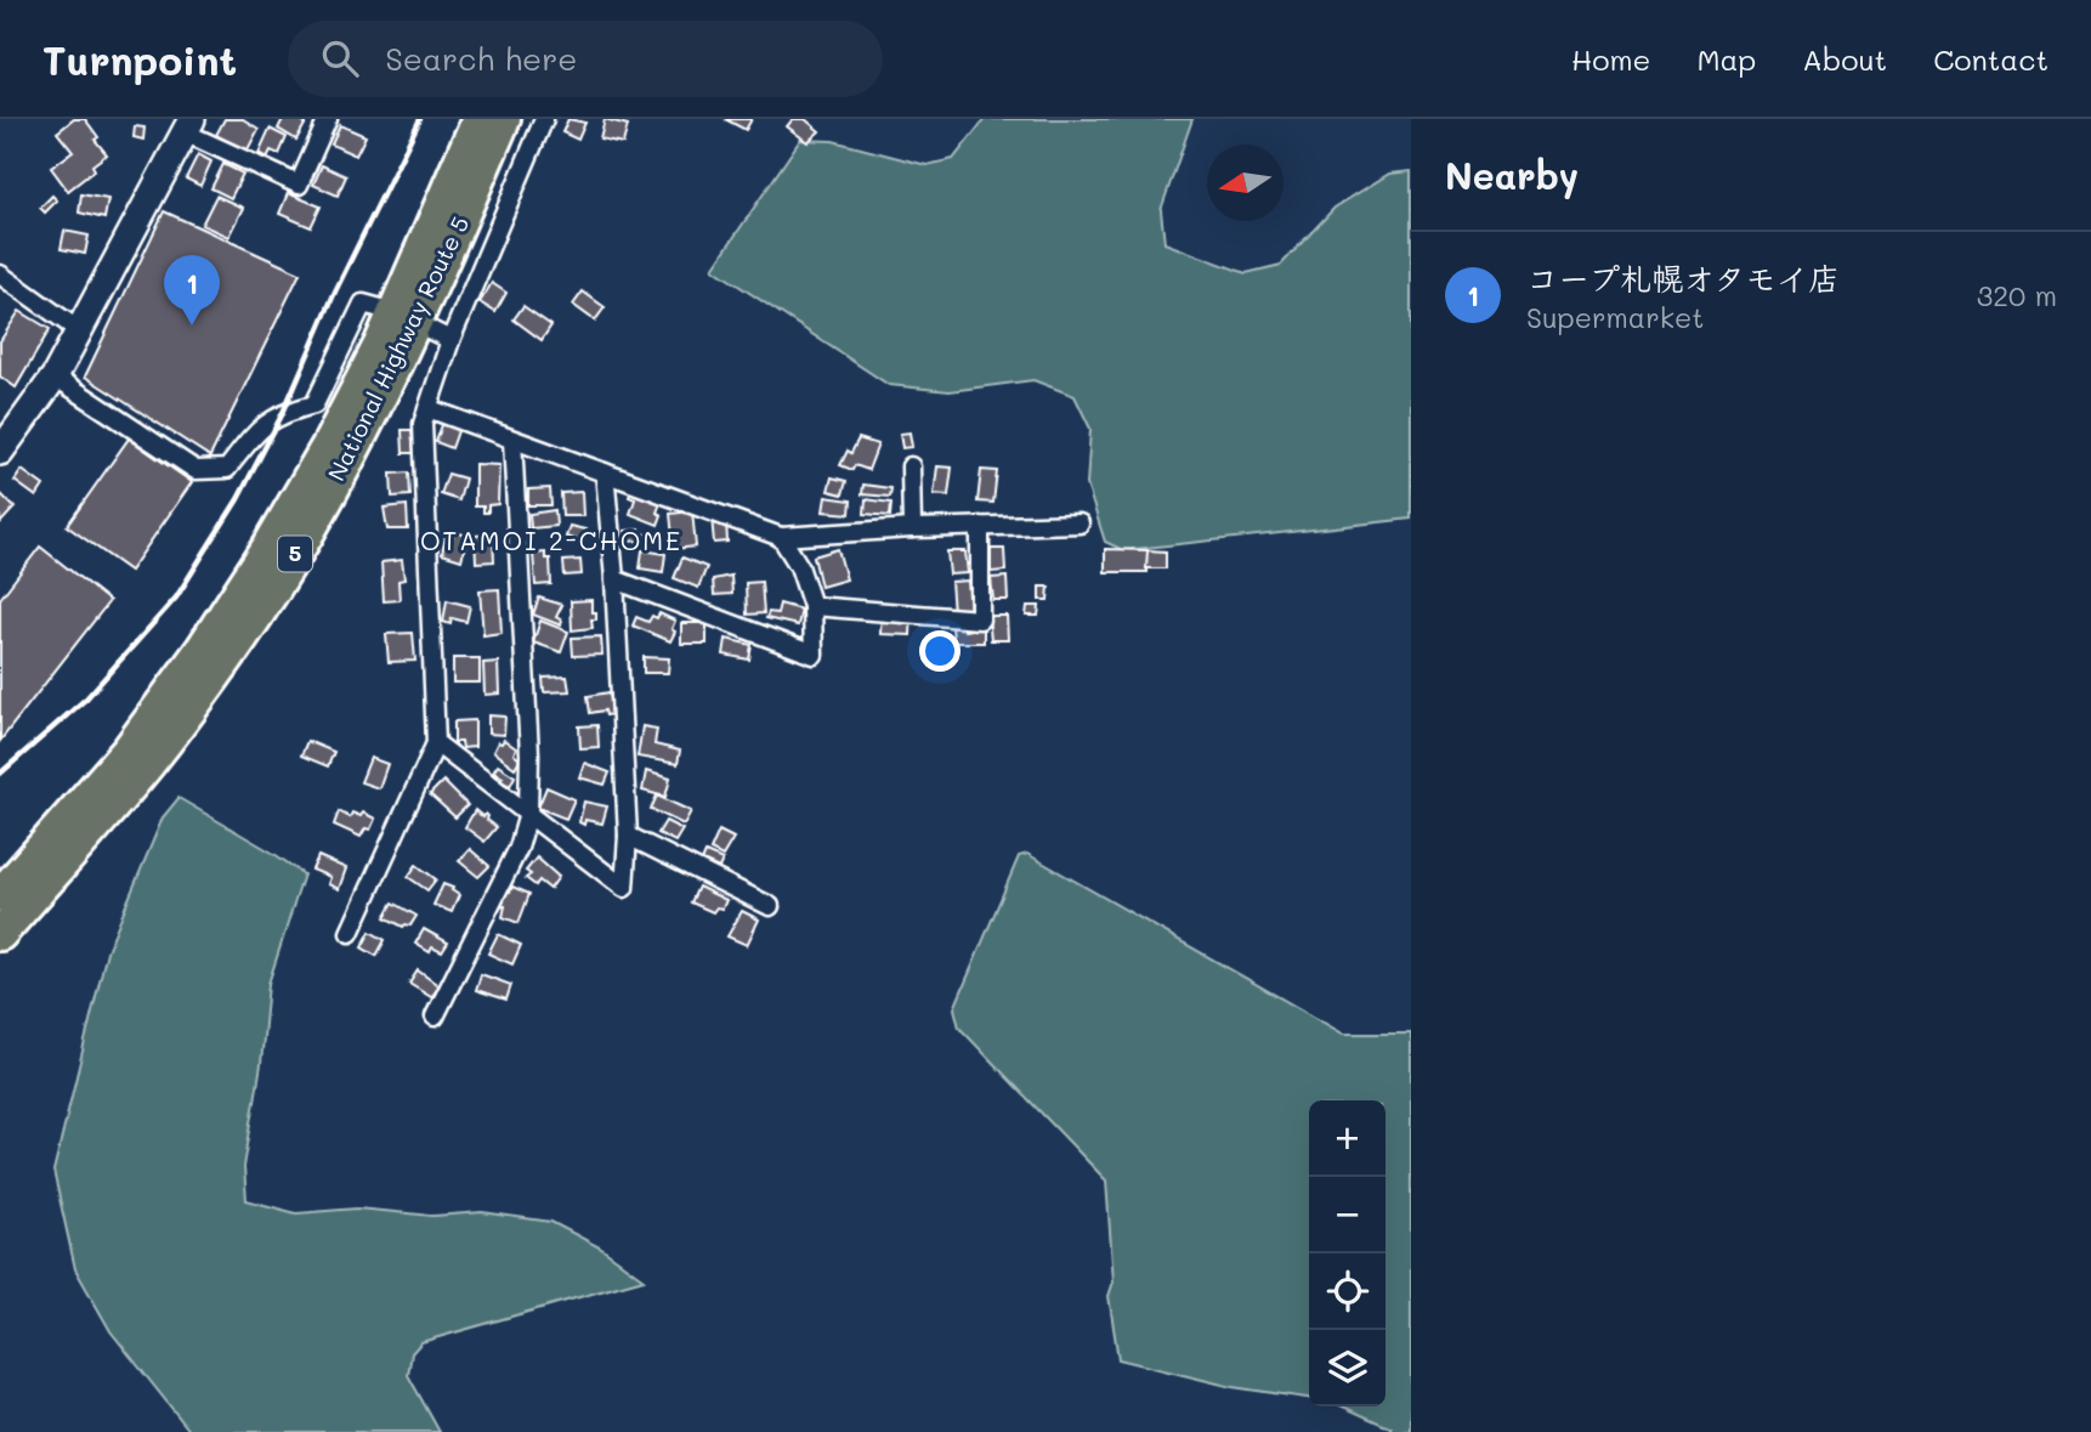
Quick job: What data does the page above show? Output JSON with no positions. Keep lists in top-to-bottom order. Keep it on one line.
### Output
{"streets":{"highway":["National Highway Route 5","5"]},"districts":["OTAMOI 2-CHOME"],"north":"left","page":{"header":"Turnpoint","search":"Search here","nav":["Home","Map","About","Contact"],"heading":"Nearby","list":[{"mark":"1","name":"コープ札幌オタモイ店","note":"Supermarket","value":"320 m"}],"pins":"1","map_buttons":["+","−"]}}
